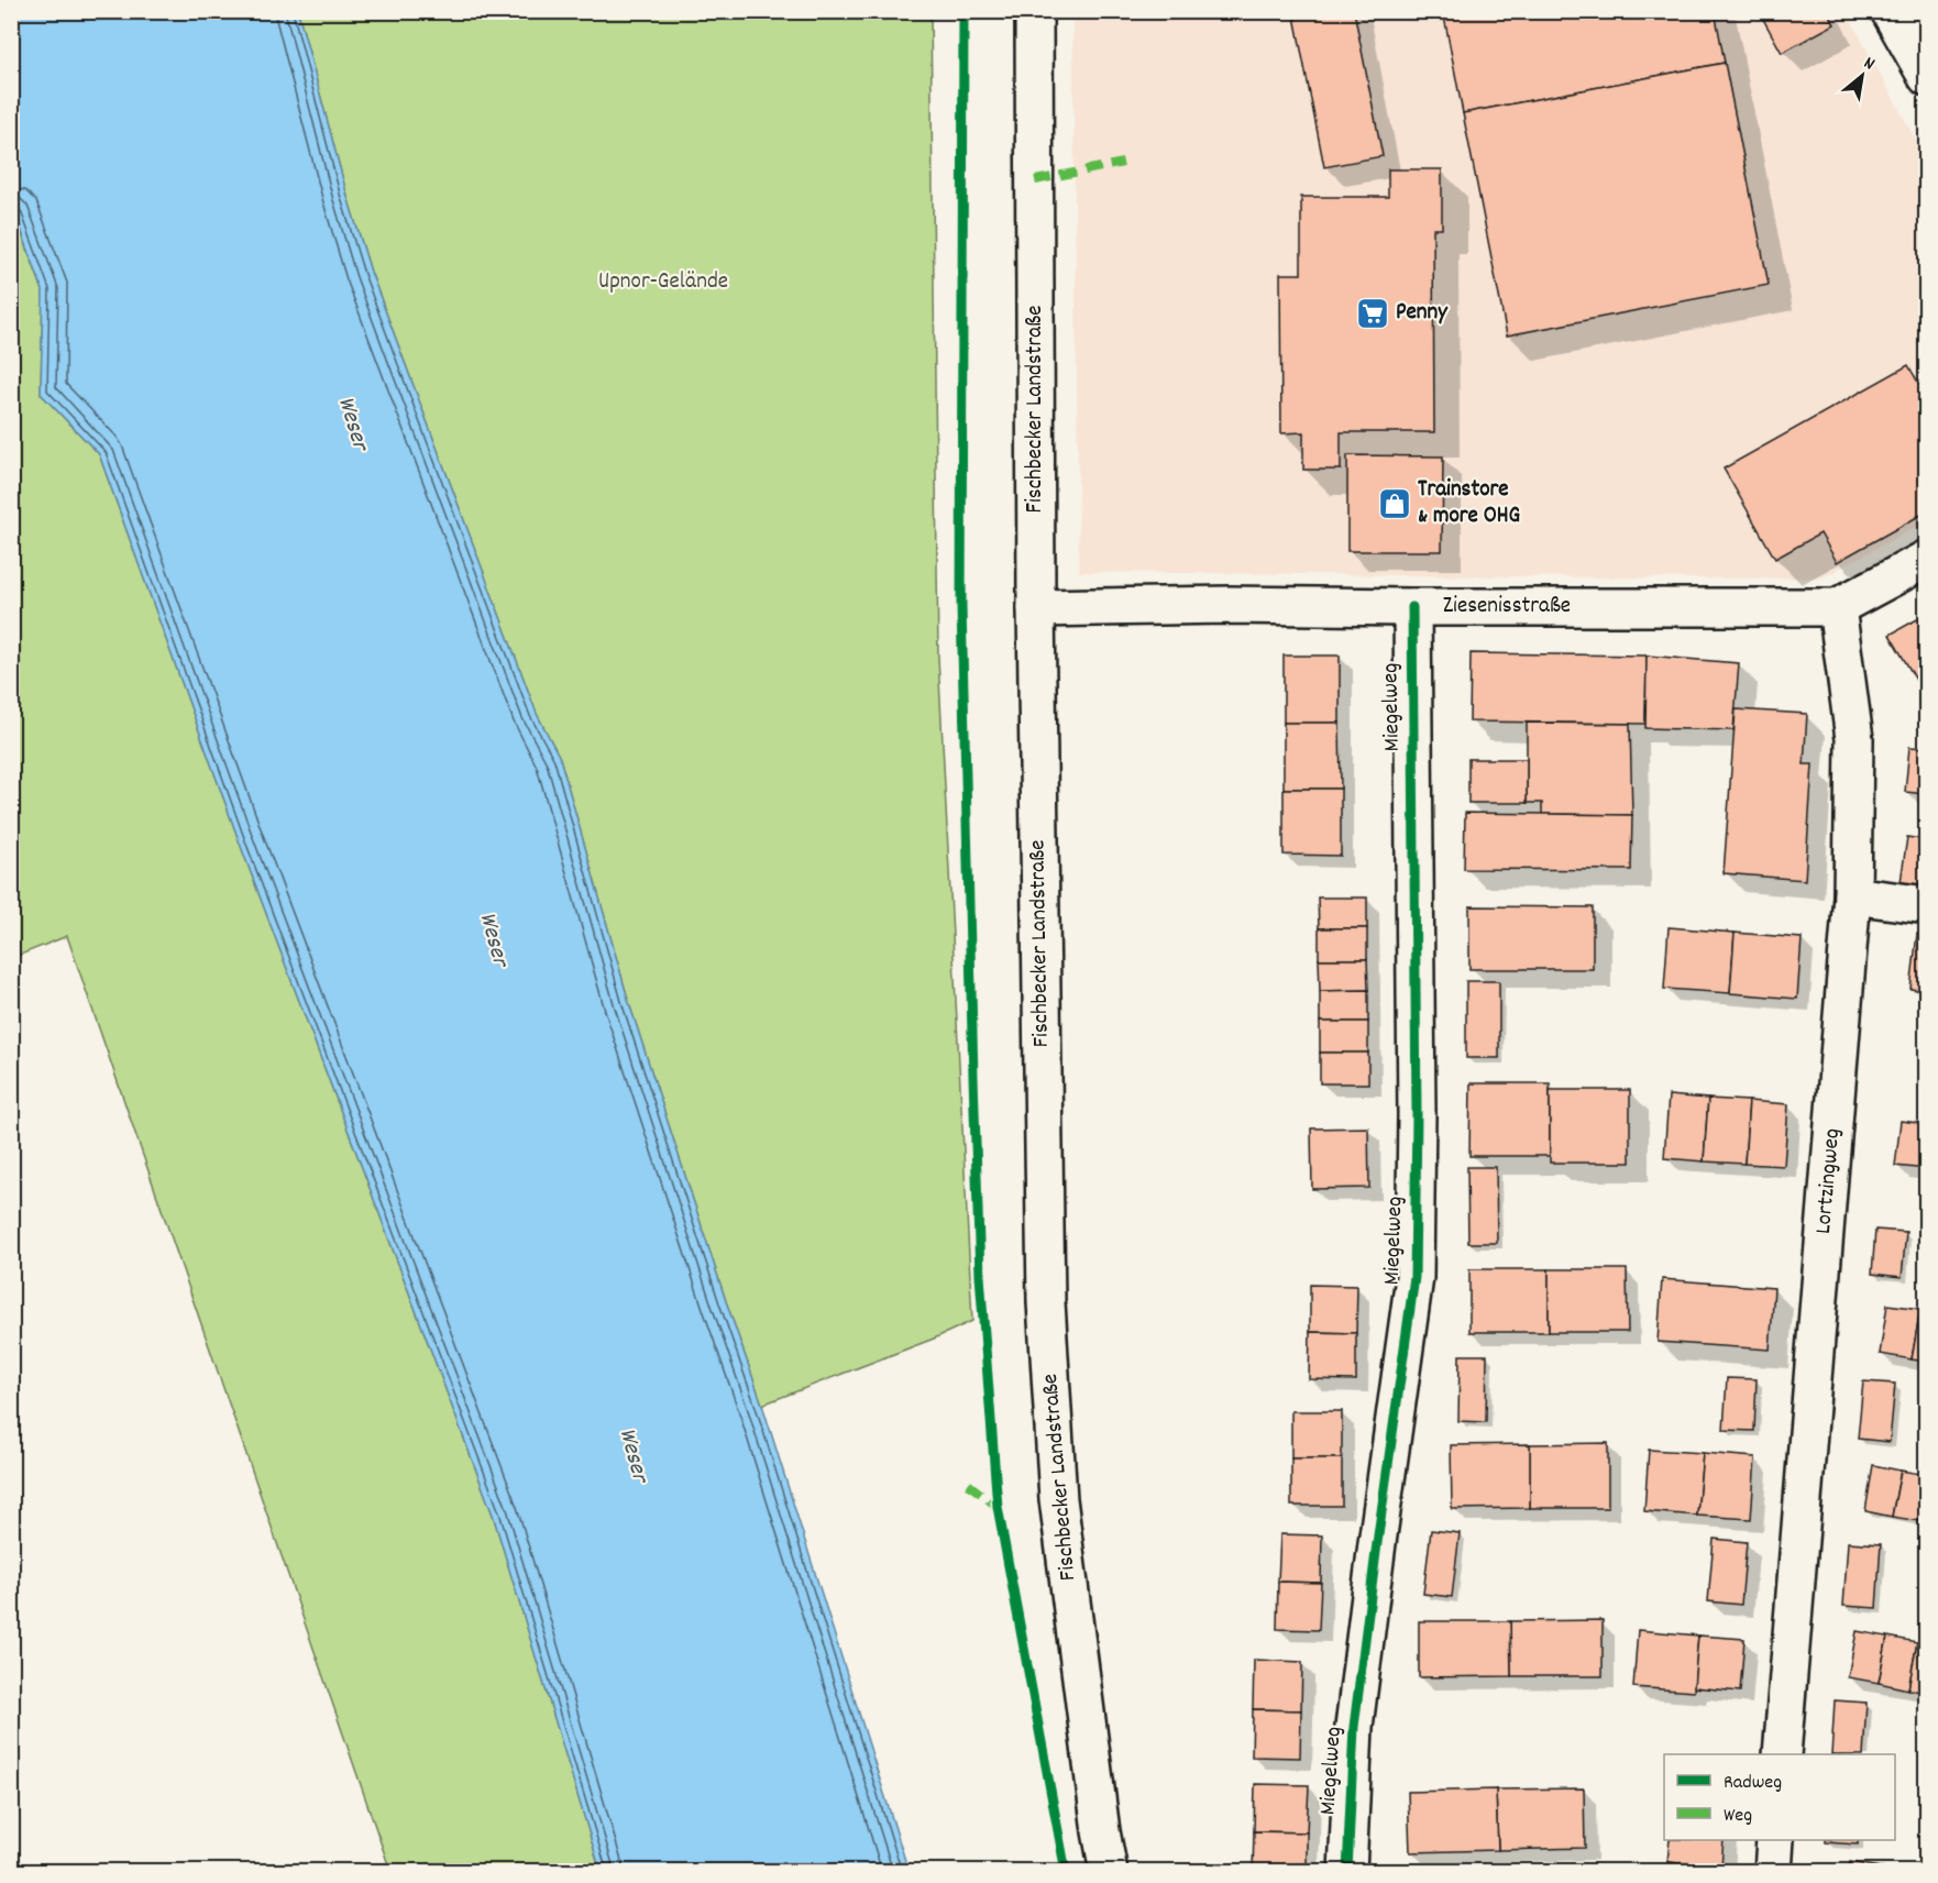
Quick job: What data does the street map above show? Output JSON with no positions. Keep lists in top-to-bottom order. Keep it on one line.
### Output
{"streets":{"street":["Fischbecker Landstraße","Ziesenisstraße","Miegelweg","Lortzingweg"]},"crossings":[["Fischbecker Landstraße","Ziesenisstraße"],["Ziesenisstraße","Miegelweg"],["Ziesenisstraße","Lortzingweg"]],"water":["Weser"],"parks":["Upnor-Gelände"],"places":{"supermarket":["Penny"],"shop":["Trainstore & more OHG"]},"legend":["Radweg","Weg"],"north":"top right"}
